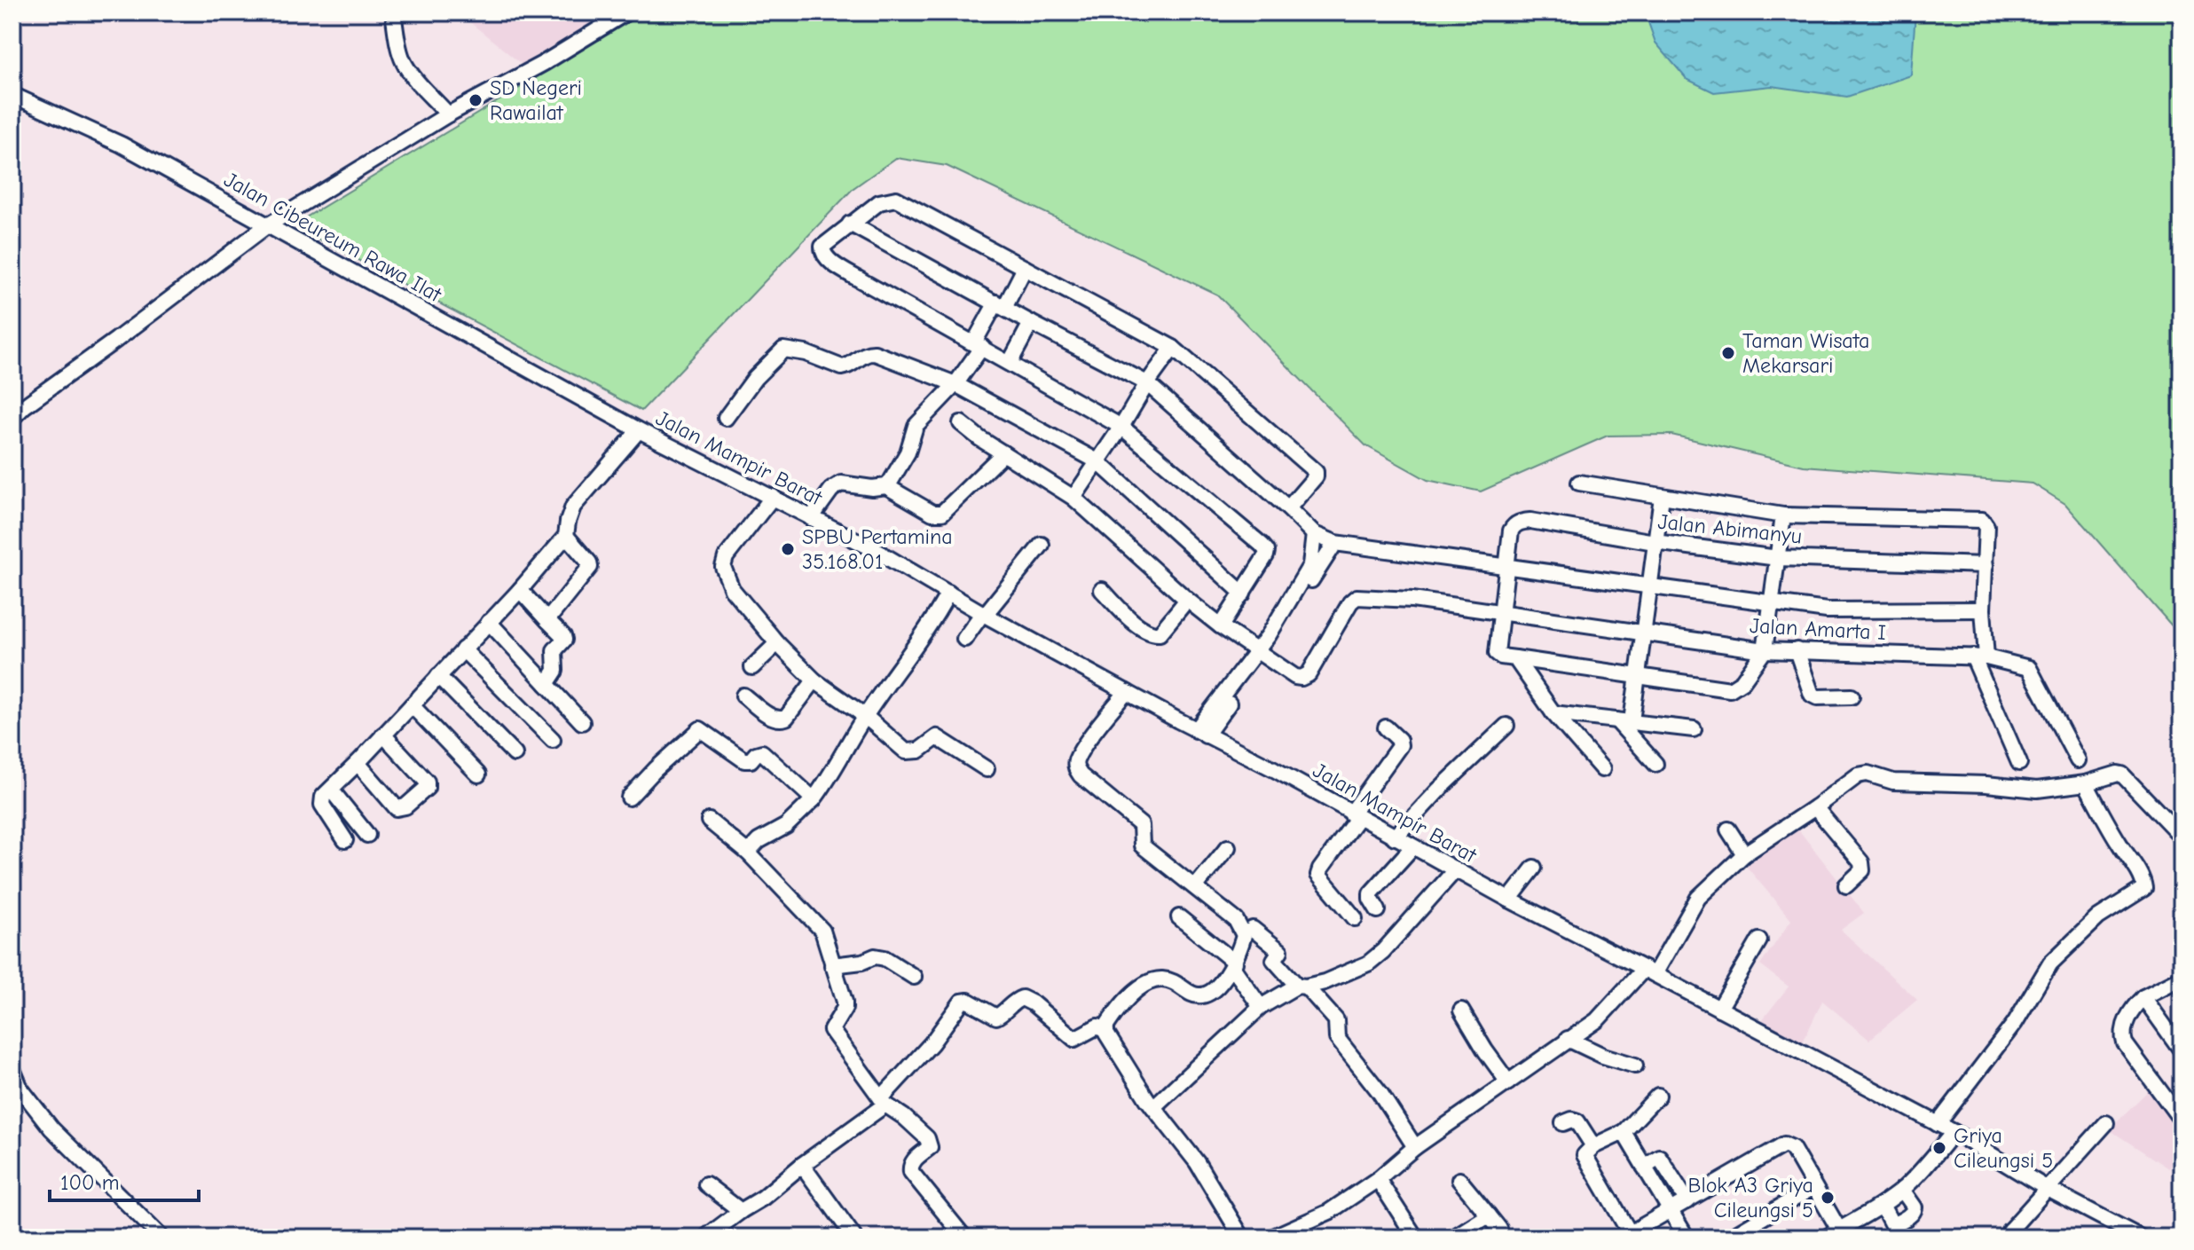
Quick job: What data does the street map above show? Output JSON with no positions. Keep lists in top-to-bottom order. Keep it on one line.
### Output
{"streets":{"street":["Jalan Cibeureum Rawa Ilat","Jalan Mampir Barat","Jalan Abimanyu","Jalan Amarta I"]},"crossings":[["Jalan Cibeureum Rawa Ilat","Jalan Mampir Barat"]],"places":["SD Negeri Rawailat","Taman Wisata Mekarsari","SPBU Pertamina 35.168.01","Griya Cileungsi 5","Blok A3 Griya Cileungsi 5"],"scale_bar":"100 m"}
